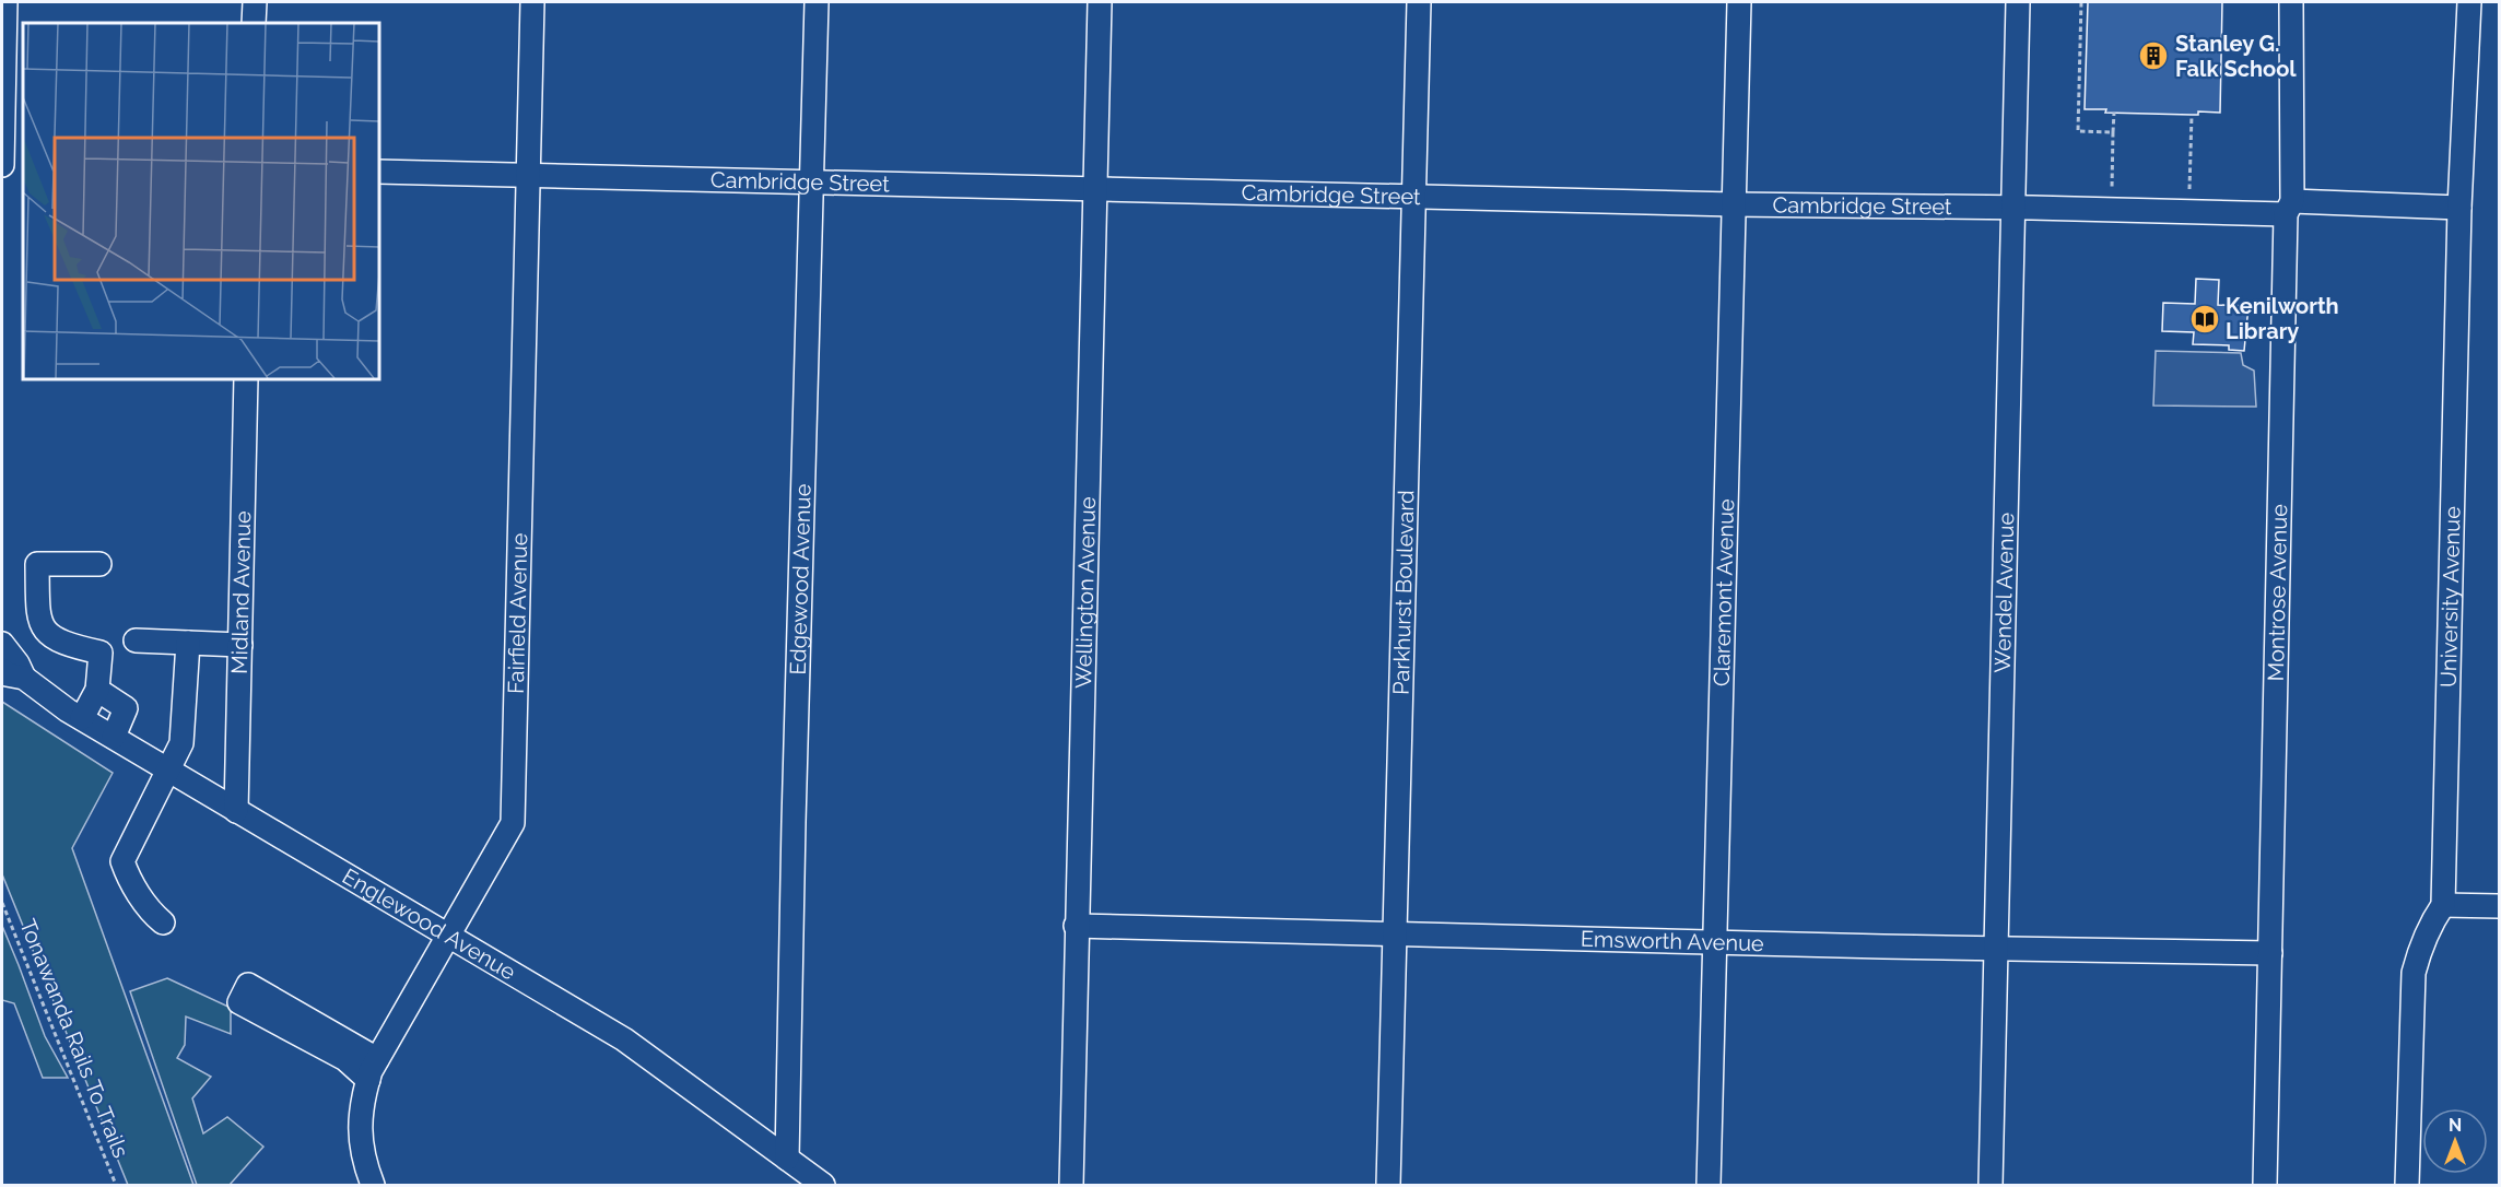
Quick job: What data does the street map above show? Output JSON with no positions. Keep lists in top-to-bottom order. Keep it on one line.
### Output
{"streets":{"street":["Cambridge Street","Edgewood Avenue","Montrose Avenue","Midland Avenue","Wellington Avenue","Parkhurst Boulevard","Claremont Avenue","Wendel Avenue","University Avenue","Fairfield Avenue","Englewood Avenue","Emsworth Avenue"],"path":["Tonawanda Rails To Trails"]},"crossings":[["Cambridge Street","Edgewood Avenue"],["Cambridge Street","Montrose Avenue"],["Cambridge Street","Wellington Avenue"],["Cambridge Street","Parkhurst Boulevard"],["Cambridge Street","Claremont Avenue"],["Cambridge Street","Wendel Avenue"],["Cambridge Street","University Avenue"],["Cambridge Street","Fairfield Avenue"],["Edgewood Avenue","Englewood Avenue"],["Montrose Avenue","Emsworth Avenue"],["Midland Avenue","Englewood Avenue"],["Wellington Avenue","Emsworth Avenue"],["Parkhurst Boulevard","Emsworth Avenue"],["Claremont Avenue","Emsworth Avenue"],["Wendel Avenue","Emsworth Avenue"],["Fairfield Avenue","Englewood Avenue"]],"places":{"building":["Stanley G. Falk School"],"library":["Kenilworth Library"]},"north":"top"}
